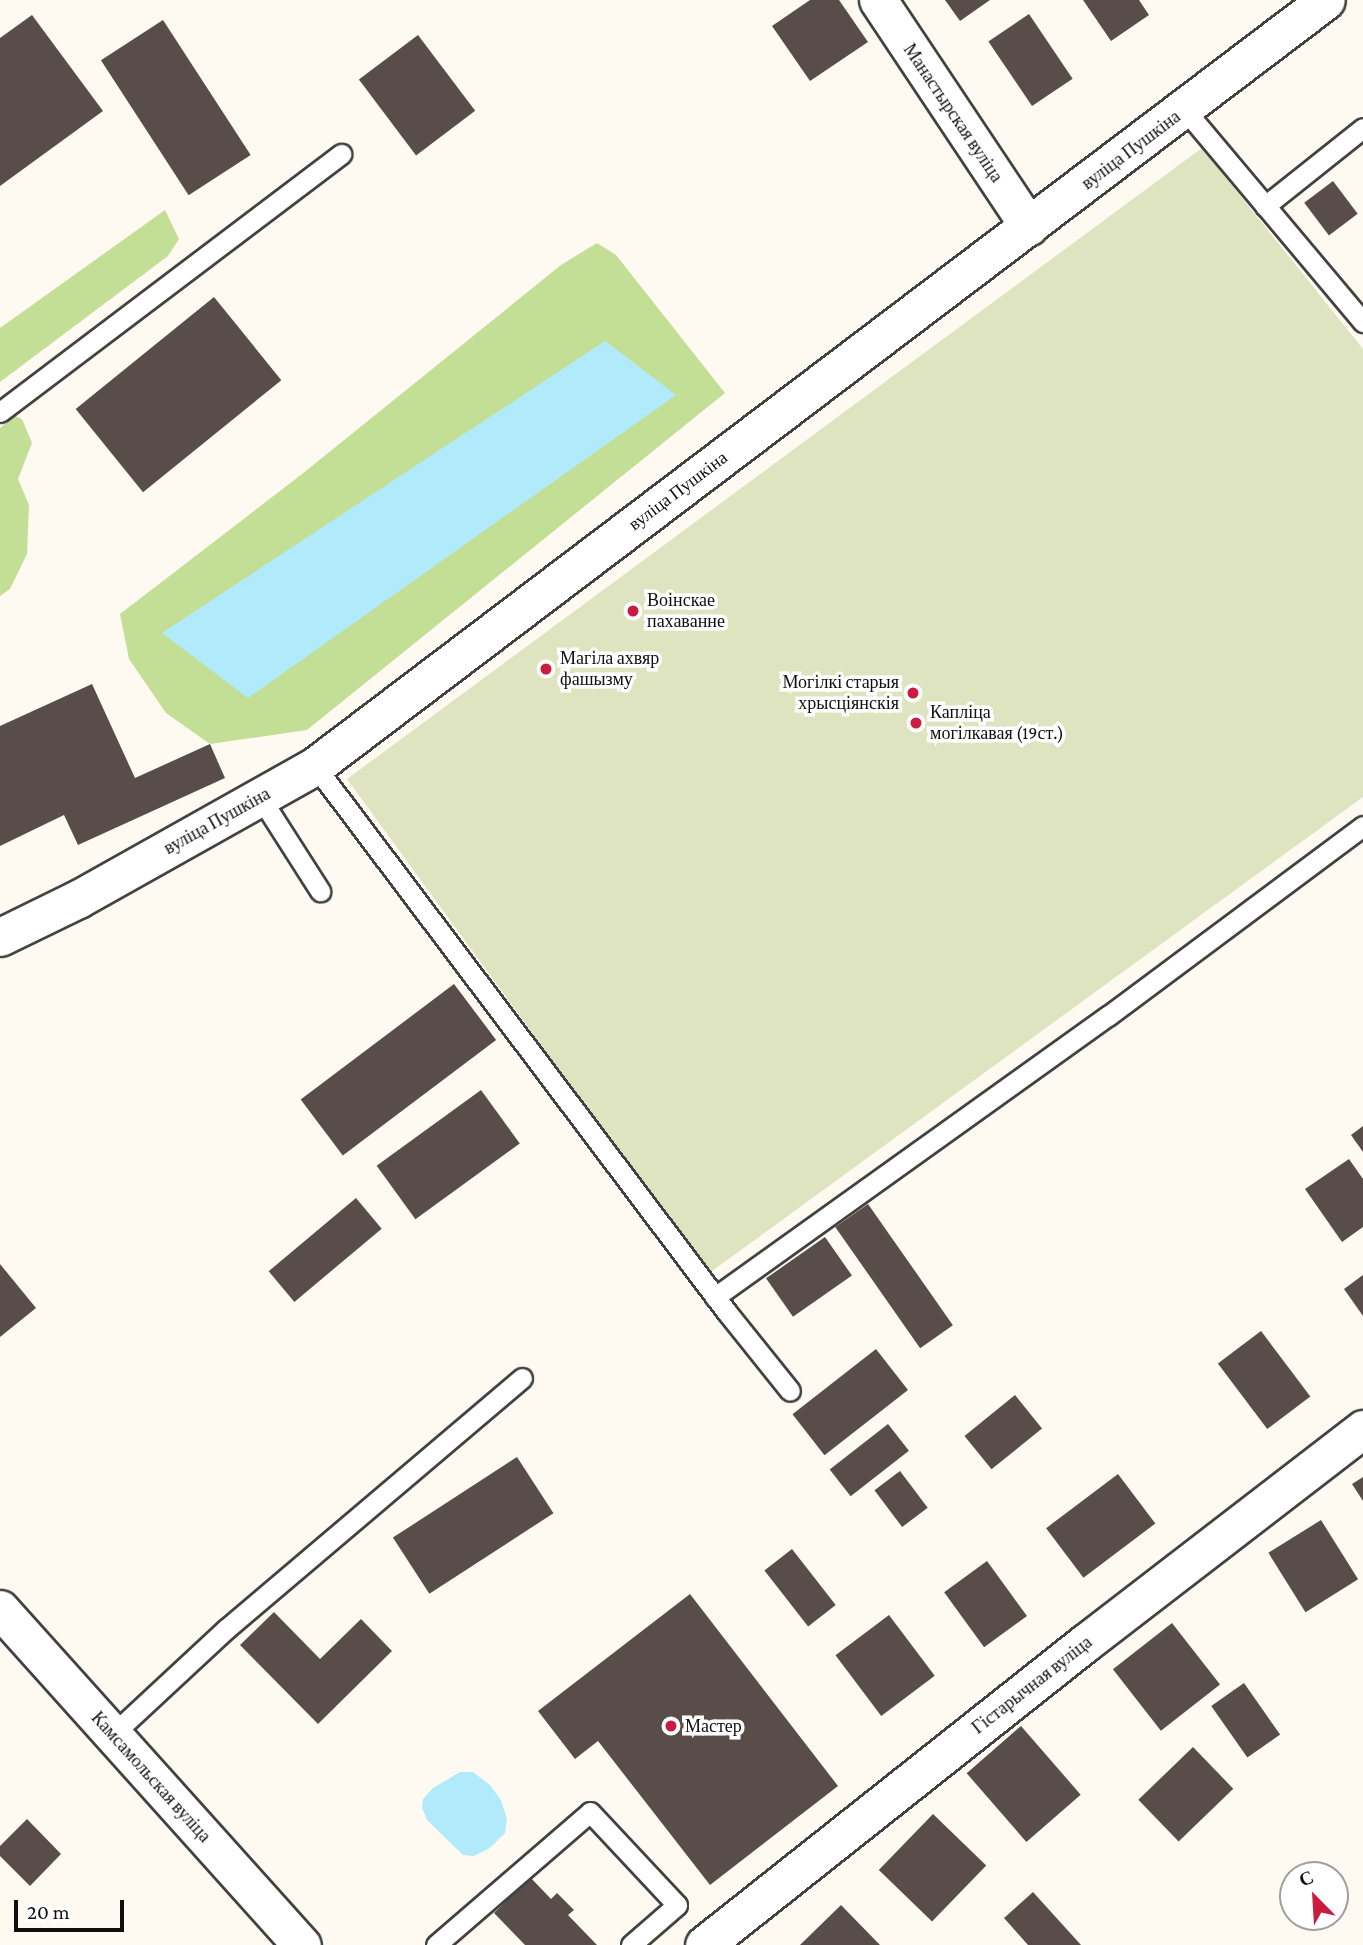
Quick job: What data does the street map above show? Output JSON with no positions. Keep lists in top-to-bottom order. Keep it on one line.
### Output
{"streets":{"street":["Манастырская вуліца","вуліца Пушкіна","Гістарычная вуліца","Камсамольская вуліца"]},"crossings":[["Манастырская вуліца","вуліца Пушкіна"]],"places":["Воінскае пахаванне","Магіла ахвяр фашызму","Могілкі старыя хрысціянскія","Капліца могілкавая (19ст.)","Мастер"],"scale_bar":"20 m","north":"top left"}
